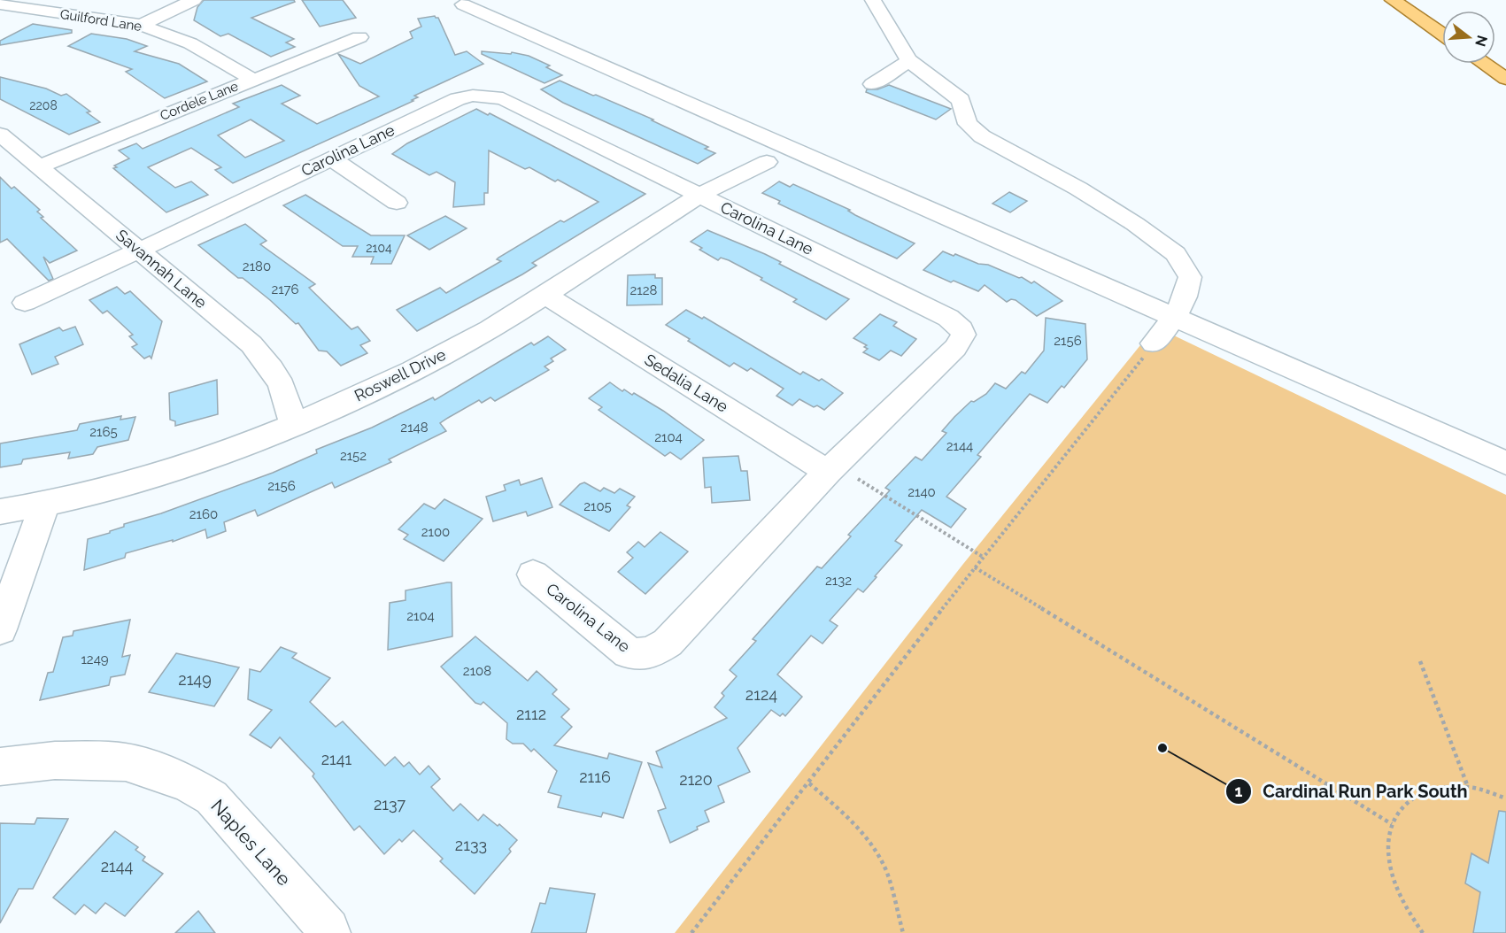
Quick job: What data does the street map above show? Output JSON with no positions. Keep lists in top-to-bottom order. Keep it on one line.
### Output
{"streets":{"street":["Guilford Lane","Cordele Lane","Carolina Lane","Savannah Lane","Roswell Drive","Sedalia Lane","Naples Lane"]},"crossings":[["Guilford Lane","Cordele Lane"],["Cordele Lane","Savannah Lane"],["Carolina Lane","Savannah Lane"],["Carolina Lane","Roswell Drive"],["Carolina Lane","Sedalia Lane"],["Savannah Lane","Roswell Drive"],["Roswell Drive","Sedalia Lane"]],"places":["Cardinal Run Park South"],"house_numbers":["2208","2104","2180","2176","2128","2156","2148","2165","2104","2144","2152","2156","2140","2105","2160","2100","2132","2104","1249","2108","2149","2124","2112","2141","2116","2120","2137","2133","2144"],"north":"right"}
